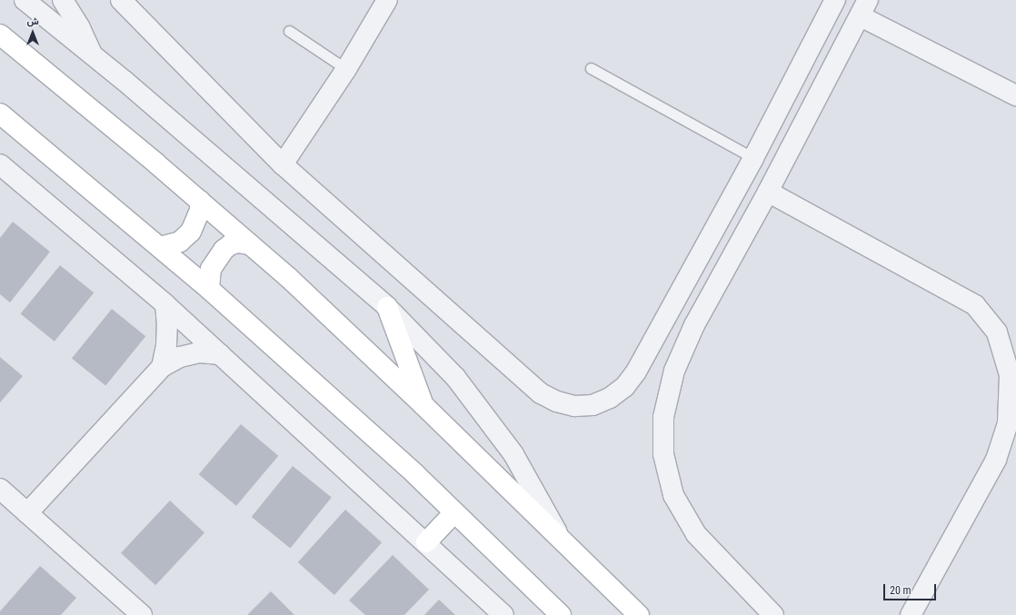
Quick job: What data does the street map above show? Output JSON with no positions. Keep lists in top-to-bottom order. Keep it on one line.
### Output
{"scale_bar":"20 m","north":"top"}
